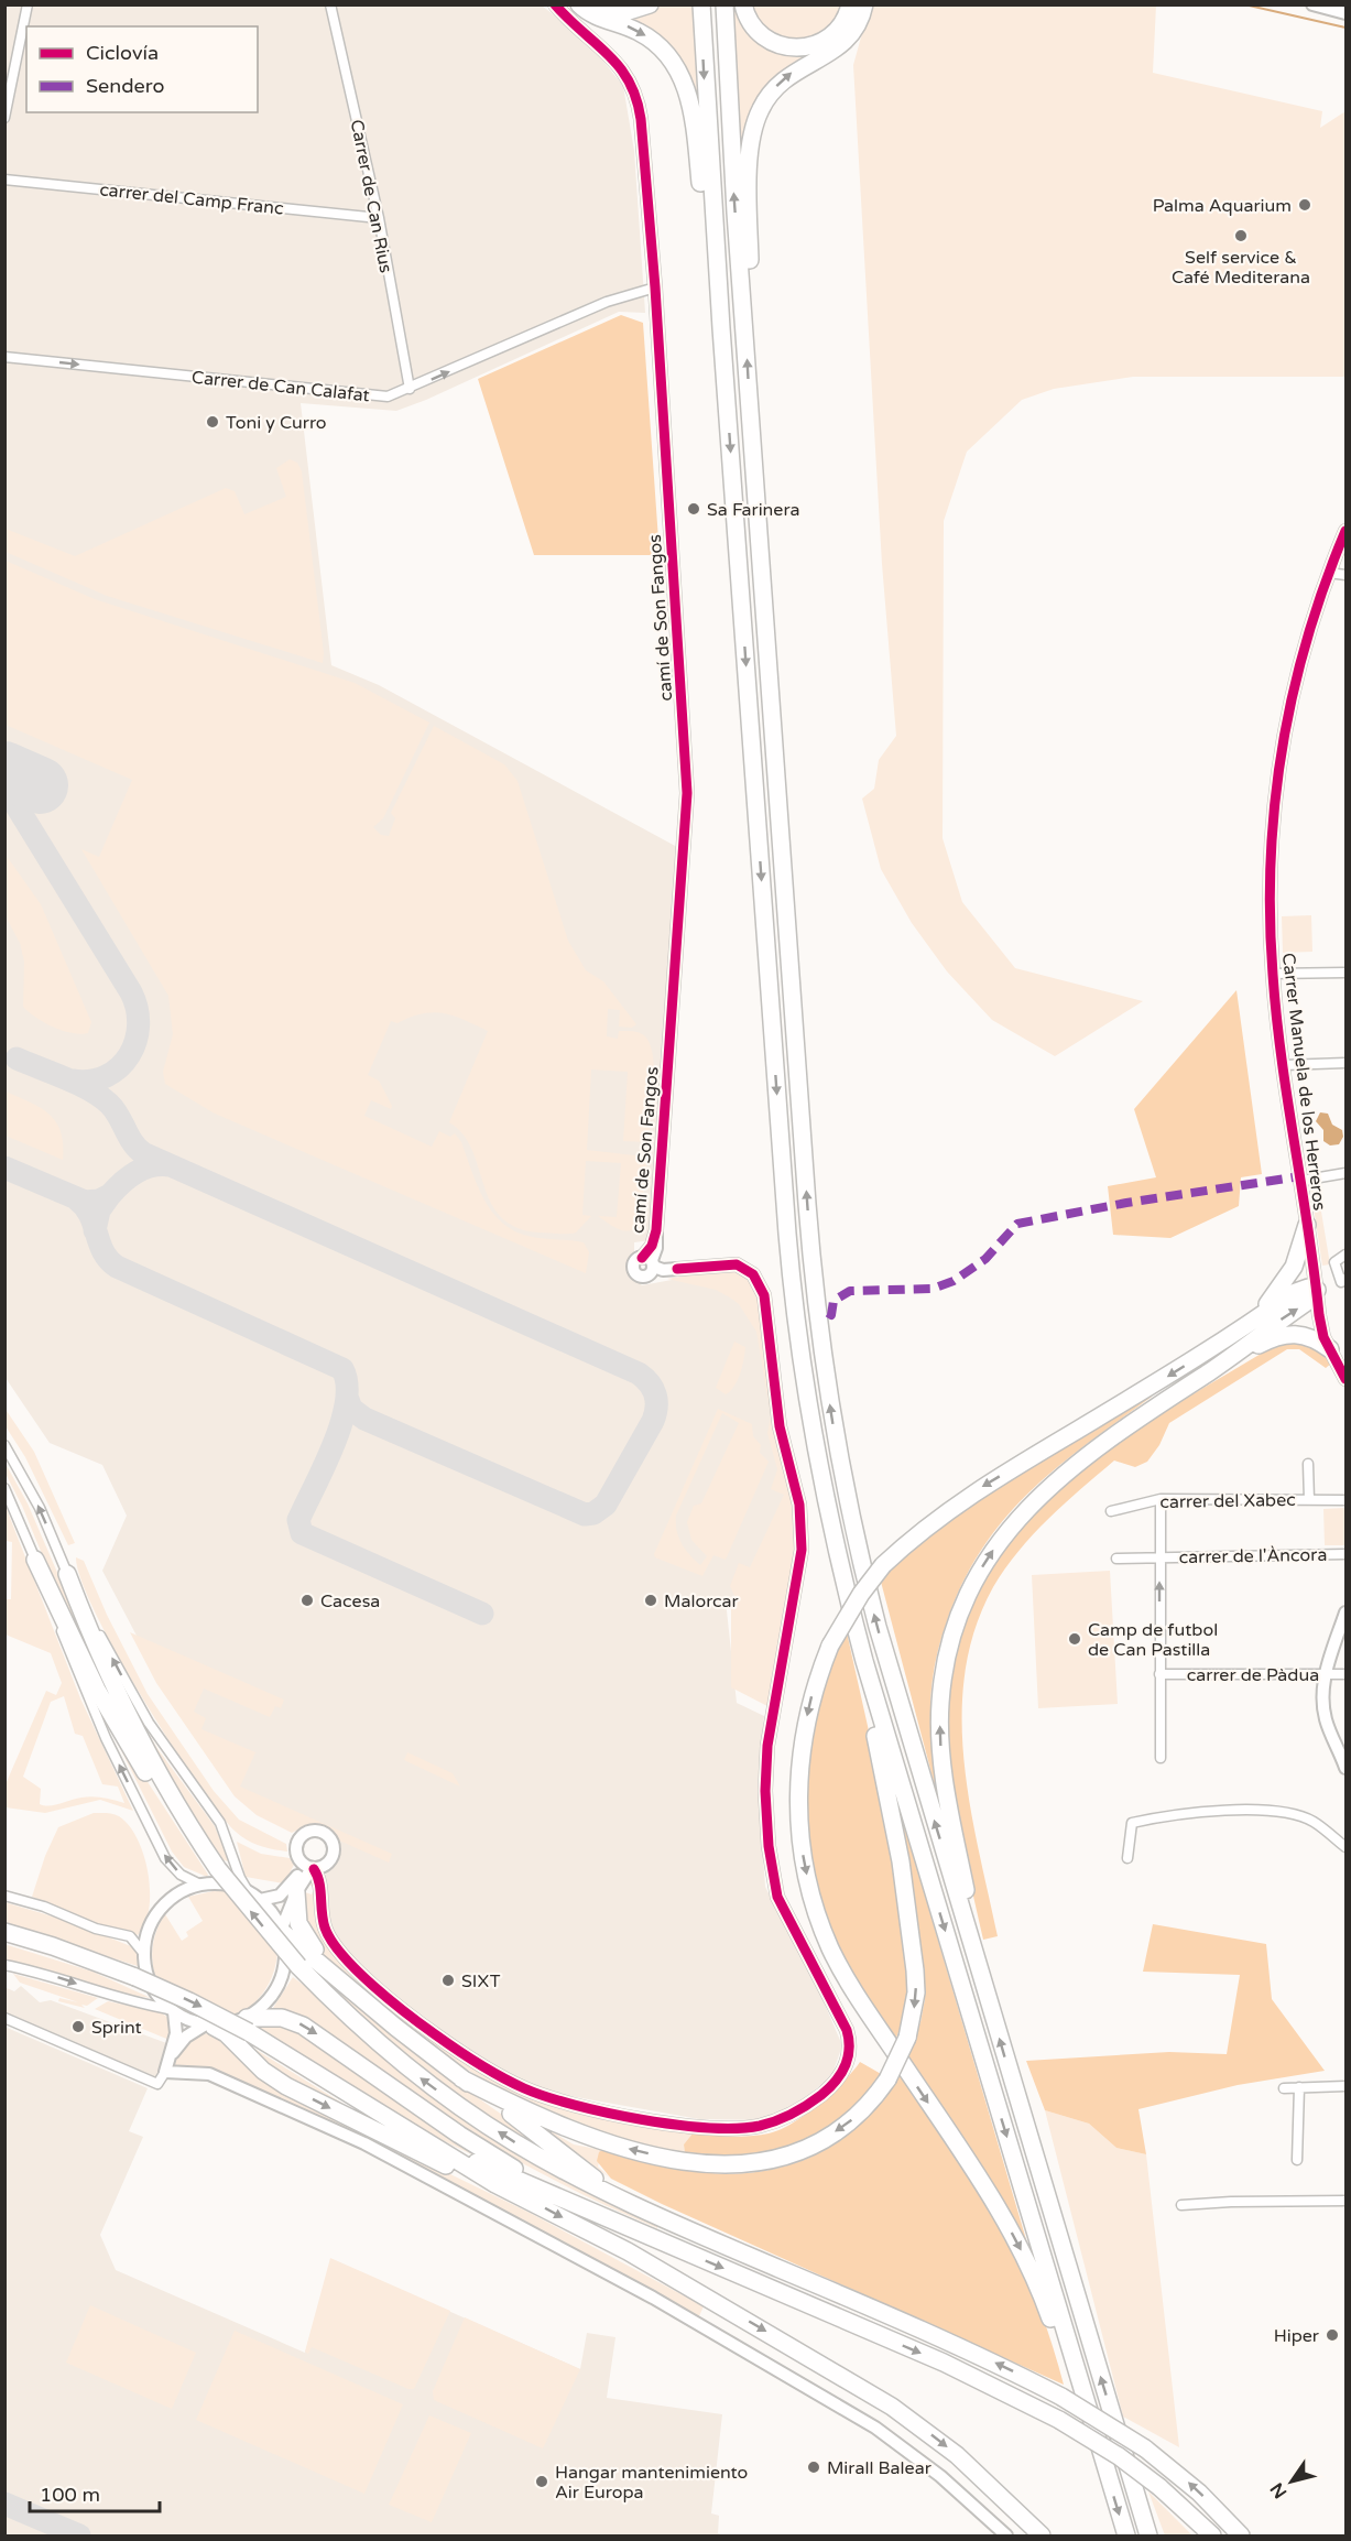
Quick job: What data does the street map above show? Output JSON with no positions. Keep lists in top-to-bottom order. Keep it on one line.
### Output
{"streets":{"street":["Carrer de Can Rius","carrer del Camp Franc","Carrer de Can Calafat","camí de Son Fangos","Carrer Manuela de los Herreros","carrer del Xabec","carrer de l'Àncora","carrer de Pàdua"]},"crossings":[["Carrer de Can Rius","carrer del Camp Franc"],["Carrer de Can Rius","Carrer de Can Calafat"],["Carrer de Can Calafat","camí de Son Fangos"]],"one_way":["Carrer de Can Calafat"],"places":["Palma Aquarium","Self service & Café Mediterana","Toni y Curro","Sa Farinera","Cacesa","Malorcar","Camp de futbol de Can Pastilla","SIXT","Sprint","Hiper","Mirall Balear","Hangar mantenimiento Air Europa"],"legend":["Ciclovía","Sendero"],"scale_bar":"100 m","north":"bottom left"}
